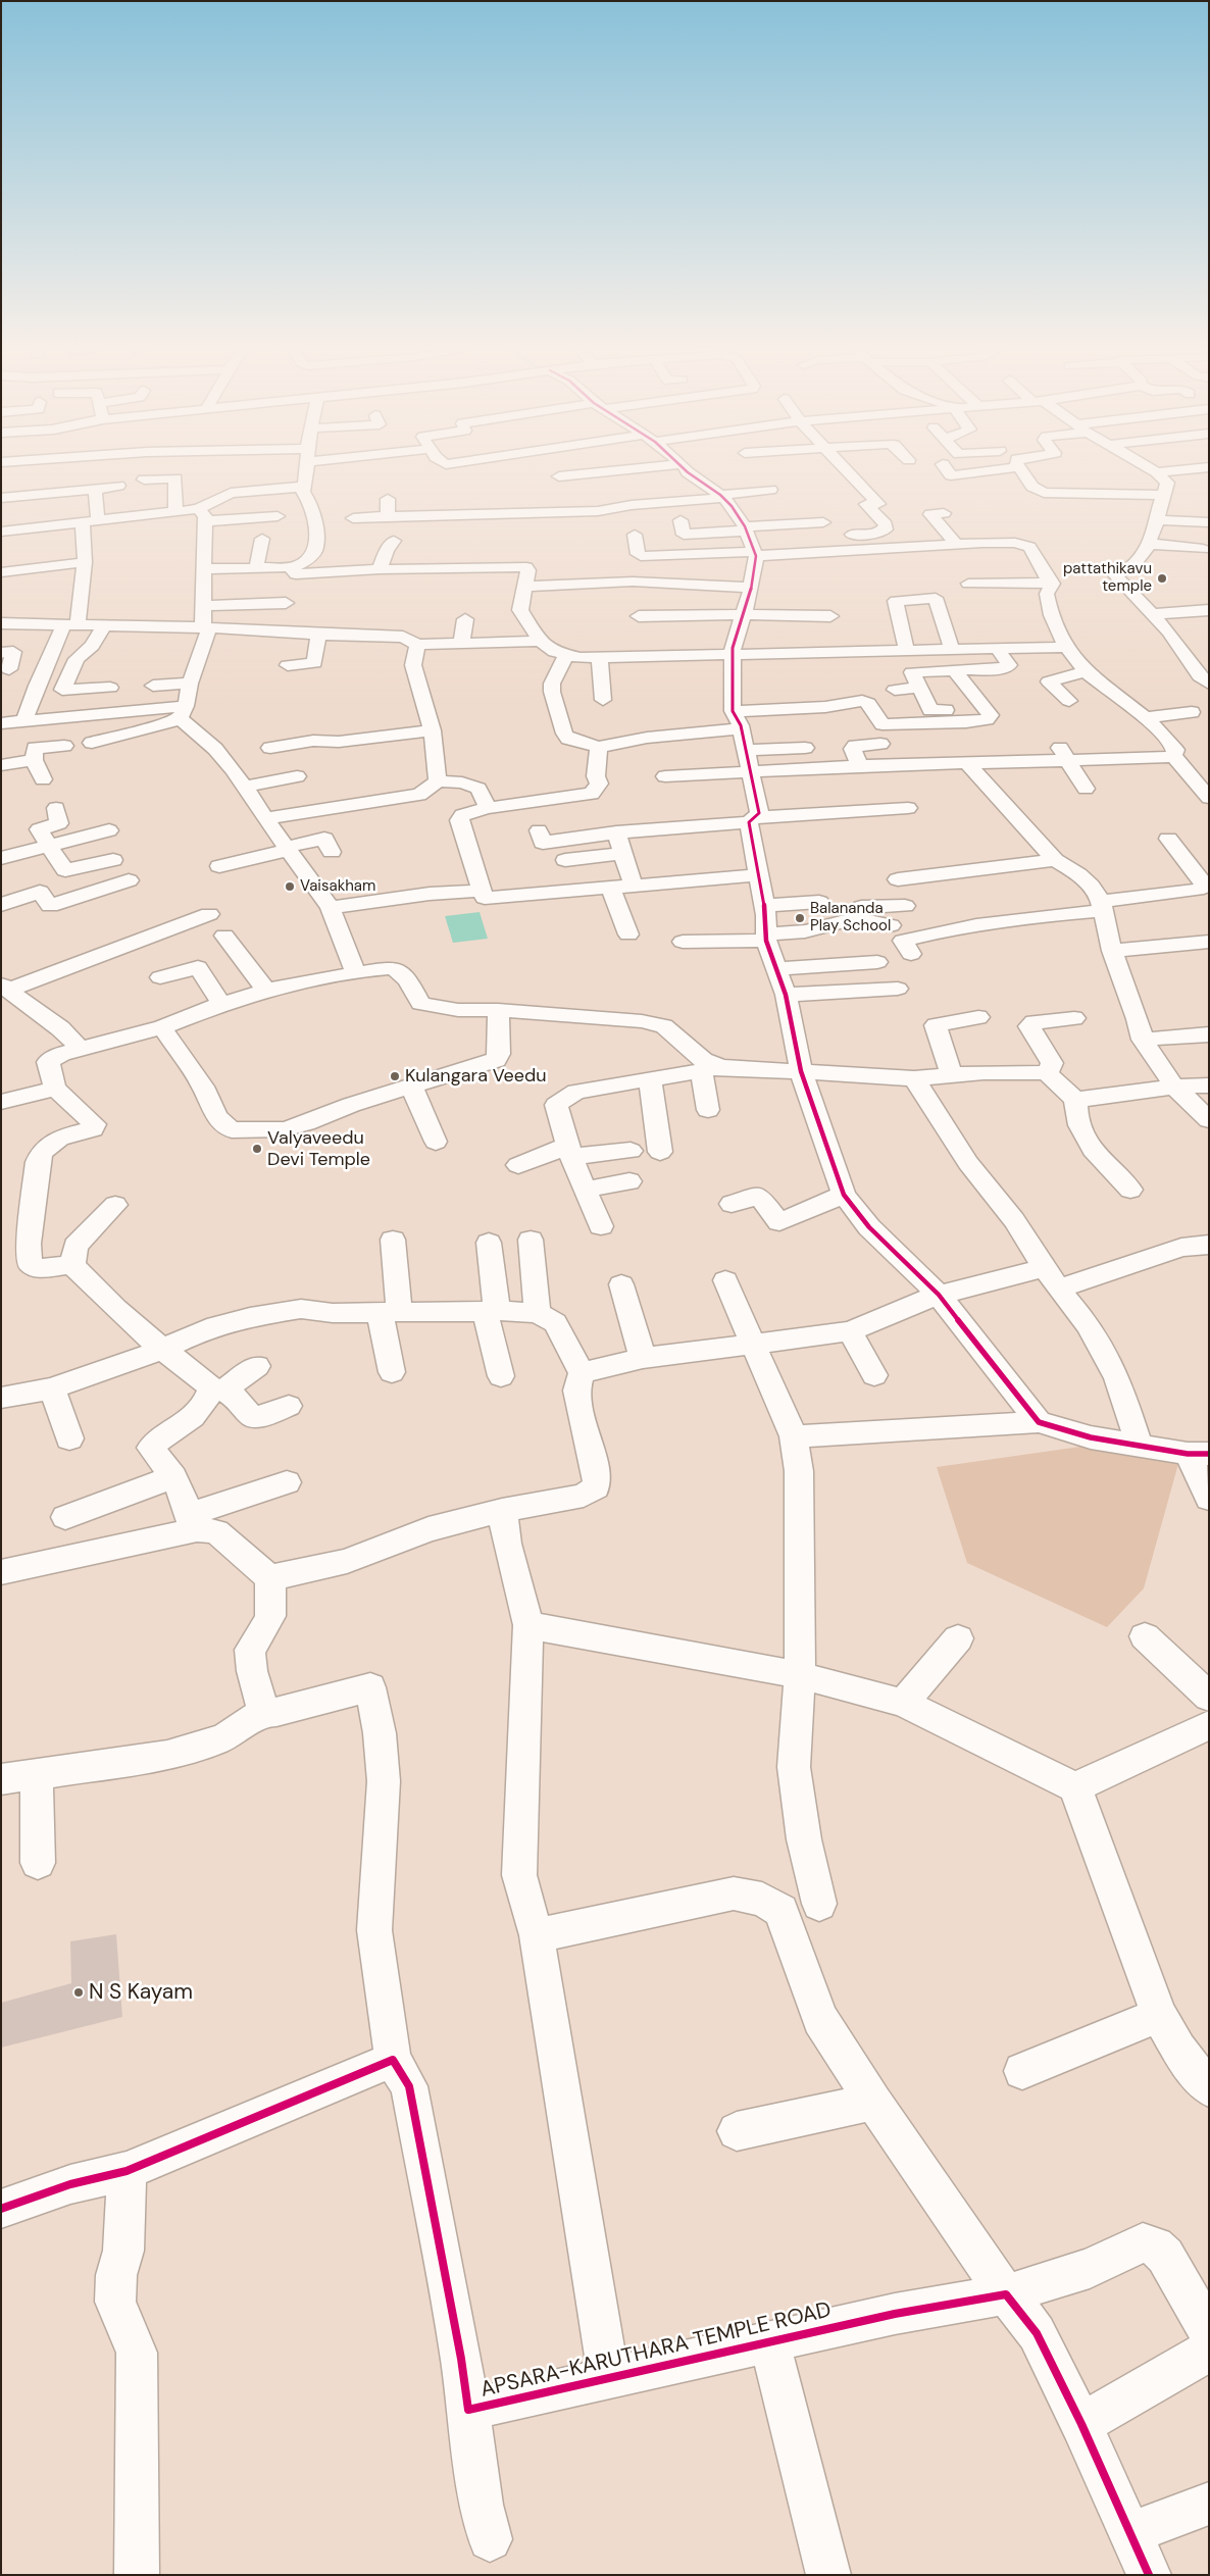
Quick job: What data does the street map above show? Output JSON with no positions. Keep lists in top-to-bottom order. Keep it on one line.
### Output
{"streets":{"street":["APSARA-KARUTHARA TEMPLE ROAD"]},"places":["pattathikavu temple","Vaisakham","Balananda Play School","Kulangara Veedu","Valyaveedu Devi Temple","N S Kayam"]}
